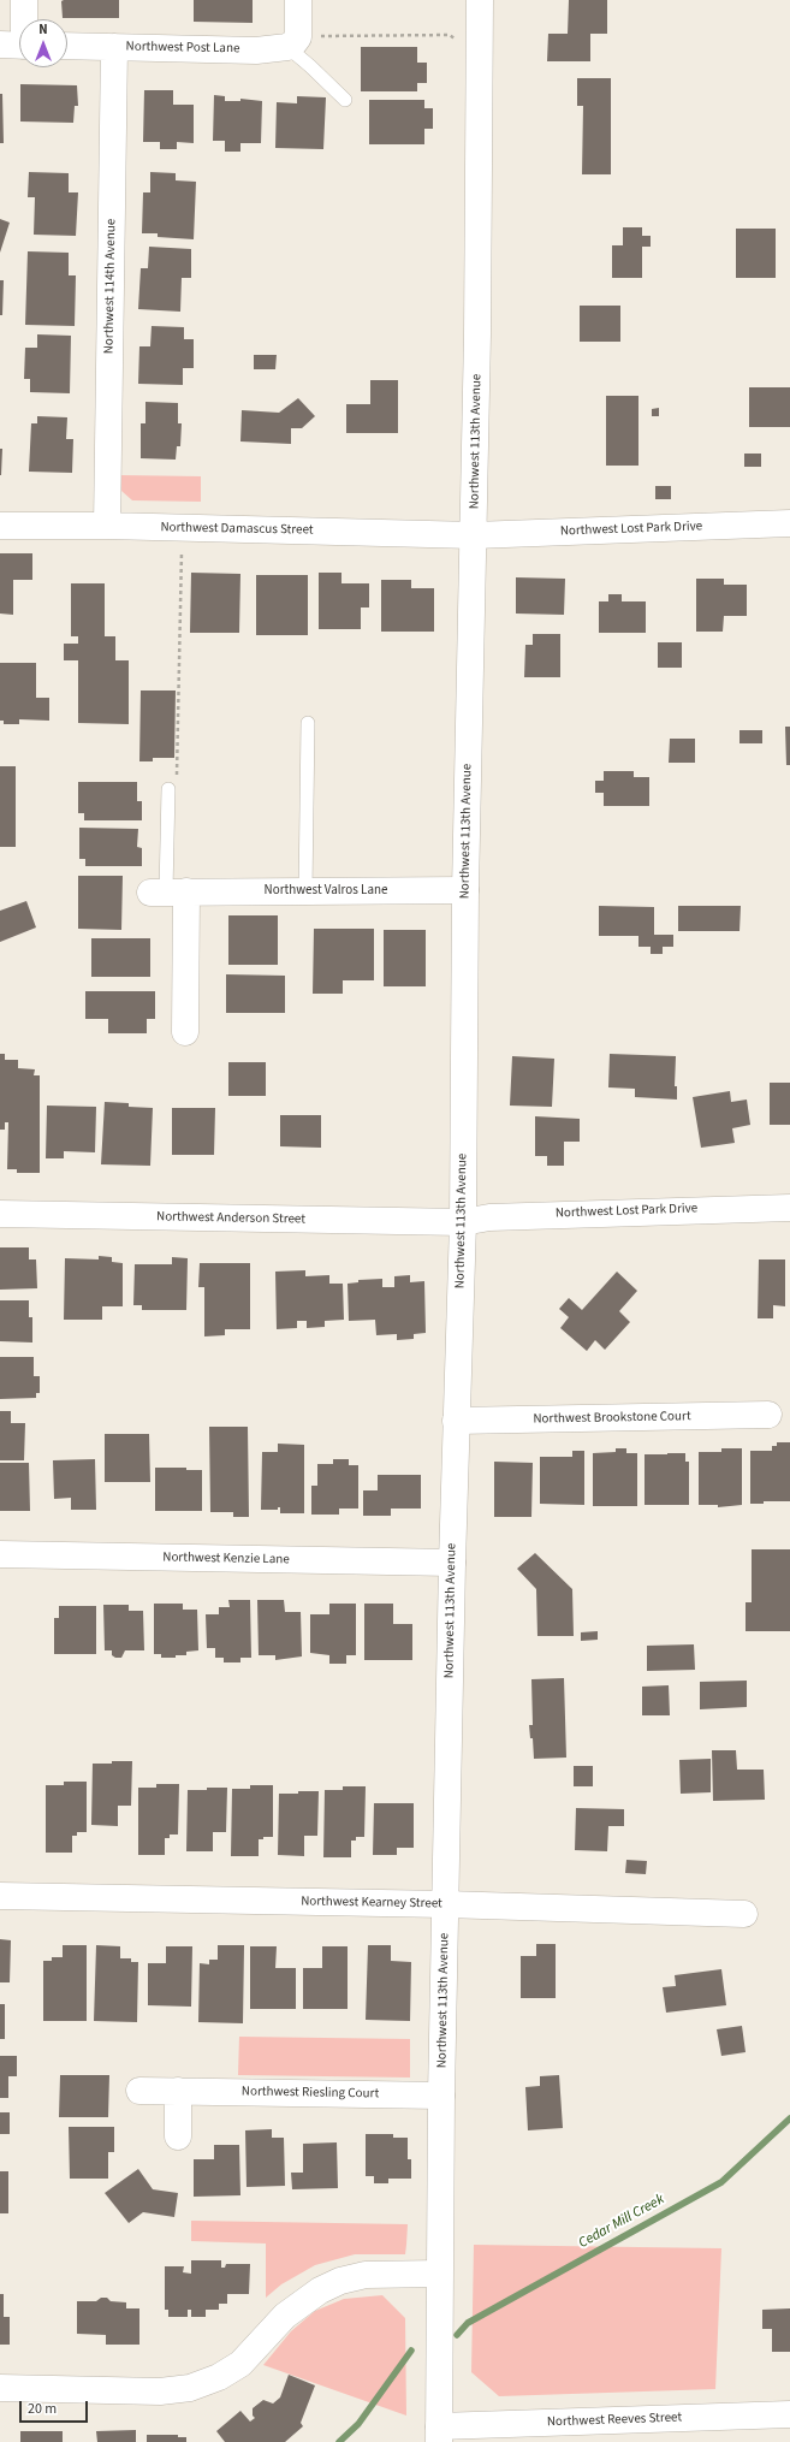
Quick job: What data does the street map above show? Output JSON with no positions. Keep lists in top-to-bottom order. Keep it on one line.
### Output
{"streets":{"street":["Northwest Post Lane","Northwest 114th Avenue","Northwest 113th Avenue","Northwest Damascus Street","Northwest Lost Park Drive","Northwest Valros Lane","Northwest Anderson Street","Northwest Brookstone Court","Northwest Kenzie Lane","Northwest Kearney Street","Northwest Riesling Court","Northwest Reeves Street"]},"crossings":[["Northwest Post Lane","Northwest 114th Avenue"],["Northwest 114th Avenue","Northwest Damascus Street"],["Northwest 113th Avenue","Northwest Damascus Street"],["Northwest 113th Avenue","Northwest Lost Park Drive"],["Northwest 113th Avenue","Northwest Valros Lane"],["Northwest 113th Avenue","Northwest Anderson Street"],["Northwest 113th Avenue","Northwest Brookstone Court"],["Northwest 113th Avenue","Northwest Kenzie Lane"],["Northwest 113th Avenue","Northwest Kearney Street"],["Northwest 113th Avenue","Northwest Riesling Court"],["Northwest 113th Avenue","Northwest Reeves Street"],["Northwest Damascus Street","Northwest Lost Park Drive"],["Northwest Lost Park Drive","Northwest Anderson Street"]],"water":["Cedar Mill Creek"],"scale_bar":"20 m","north":"top"}
